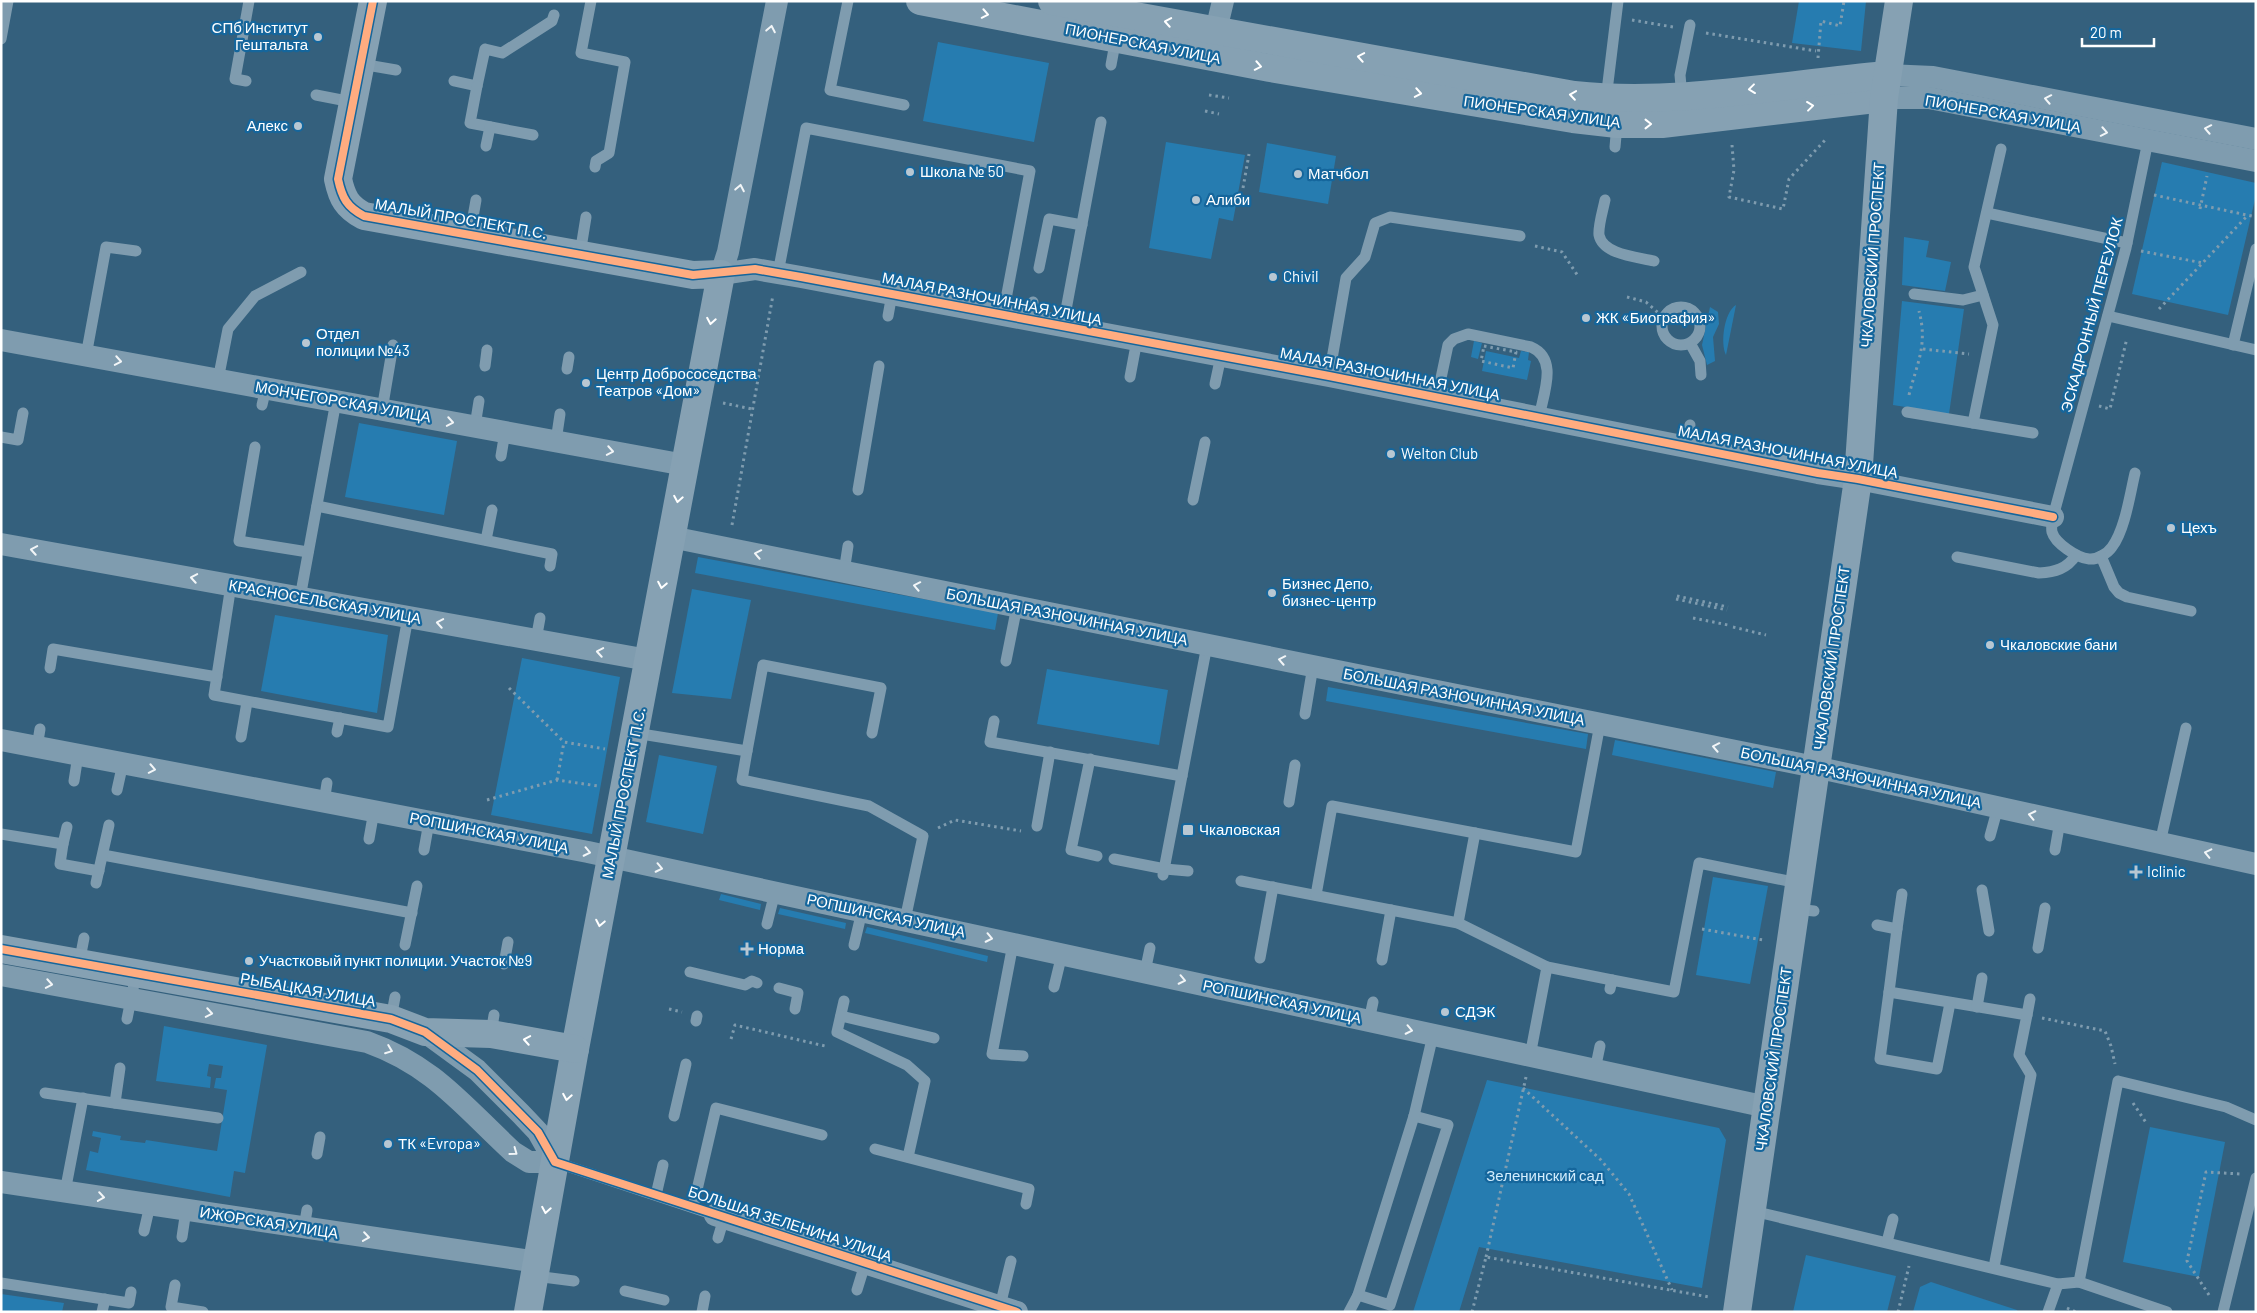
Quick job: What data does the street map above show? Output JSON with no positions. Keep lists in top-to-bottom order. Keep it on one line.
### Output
{"streets":{"street":["ПИОНЕРСКАЯ УЛИЦА","МАЛЫЙ ПРОСПЕКТ П.С.","ЧКАЛОВСКИЙ ПРОСПЕКТ","МАЛАЯ РАЗНОЧИННАЯ УЛИЦА","МОНЧЕГОРСКАЯ УЛИЦА","КРАСНОСЕЛЬСКАЯ УЛИЦА","БОЛЬШАЯ РАЗНОЧИННАЯ УЛИЦА","РОПШИНСКАЯ УЛИЦА","РЫБАЦКАЯ УЛИЦА","ИЖОРСКАЯ УЛИЦА","БОЛЬШАЯ ЗЕЛЕНИНА УЛИЦА"],"lane":["ЭСКАДРОННЫЙ ПЕРЕУЛОК"]},"crossings":[["ПИОНЕРСКАЯ УЛИЦА","ЧКАЛОВСКИЙ ПРОСПЕКТ"],["ПИОНЕРСКАЯ УЛИЦА","ЭСКАДРОННЫЙ ПЕРЕУЛОК"],["МАЛЫЙ ПРОСПЕКТ П.С.","МАЛАЯ РАЗНОЧИННАЯ УЛИЦА"],["МАЛЫЙ ПРОСПЕКТ П.С.","МОНЧЕГОРСКАЯ УЛИЦА"],["МАЛЫЙ ПРОСПЕКТ П.С.","КРАСНОСЕЛЬСКАЯ УЛИЦА"],["МАЛЫЙ ПРОСПЕКТ П.С.","БОЛЬШАЯ РАЗНОЧИННАЯ УЛИЦА"],["МАЛЫЙ ПРОСПЕКТ П.С.","РОПШИНСКАЯ УЛИЦА"],["МАЛЫЙ ПРОСПЕКТ П.С.","РЫБАЦКАЯ УЛИЦА"],["МАЛЫЙ ПРОСПЕКТ П.С.","ИЖОРСКАЯ УЛИЦА"],["МАЛЫЙ ПРОСПЕКТ П.С.","БОЛЬШАЯ ЗЕЛЕНИНА УЛИЦА"],["ЧКАЛОВСКИЙ ПРОСПЕКТ","МАЛАЯ РАЗНОЧИННАЯ УЛИЦА"],["ЧКАЛОВСКИЙ ПРОСПЕКТ","БОЛЬШАЯ РАЗНОЧИННАЯ УЛИЦА"],["ЧКАЛОВСКИЙ ПРОСПЕКТ","РОПШИНСКАЯ УЛИЦА"],["МАЛАЯ РАЗНОЧИННАЯ УЛИЦА","ЭСКАДРОННЫЙ ПЕРЕУЛОК"],["РЫБАЦКАЯ УЛИЦА","БОЛЬШАЯ ЗЕЛЕНИНА УЛИЦА"]],"one_way":["МОНЧЕГОРСКАЯ УЛИЦА","КРАСНОСЕЛЬСКАЯ УЛИЦА","БОЛЬШАЯ РАЗНОЧИННАЯ УЛИЦА","РОПШИНСКАЯ УЛИЦА","ИЖОРСКАЯ УЛИЦА"],"parks":["Зеленинский сад"],"places":{"other":["СПб Институт Гештальта","Алекс","Школа № 50","Матчбол","Алиби","Chivil","ЖК «Биография»","Отдел полиции №43","Центр Добрососедства Театров «Дом»","Welton Club","Цехъ","Бизнес Депо, бизнес-центр","Чкаловские бани","Участковый пункт полиции. Участок №9","СДЭК","ТК «Evropa»"],"transit":["Чкаловская"],"health":["Iclinic","Норма"]},"scale_bar":"20 m"}
